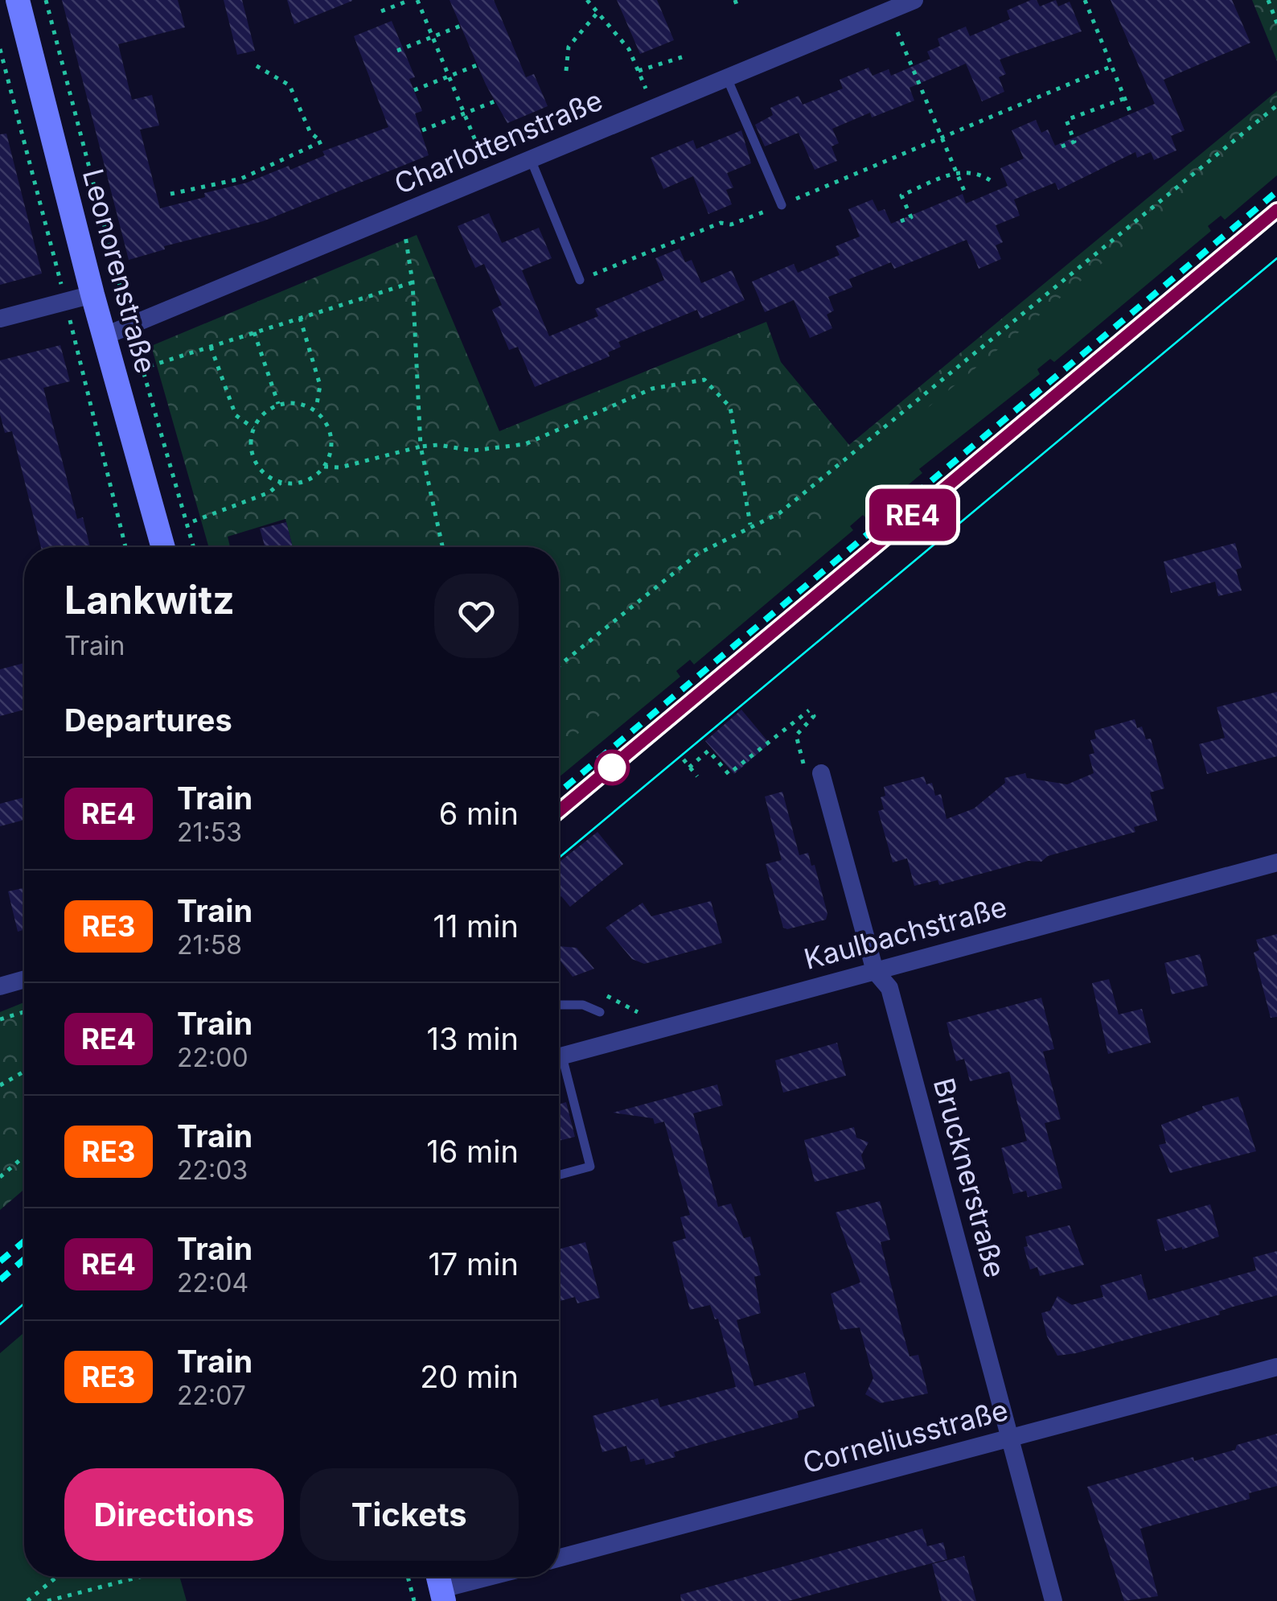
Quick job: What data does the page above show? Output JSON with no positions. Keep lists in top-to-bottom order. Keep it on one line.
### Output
{"streets":{"main road":["Leonorenstraße"],"street":["Charlottenstraße","Kaulbachstraße","Brucknerstraße","Corneliusstraße"]},"crossings":[["Charlottenstraße","Leonorenstraße"],["Kaulbachstraße","Brucknerstraße"],["Brucknerstraße","Corneliusstraße"]],"page":{"on_map":"RE4","heading":[["Lankwitz","Train"],"Departures"],"list":[{"mark":"RE4","name":"Train","note":"21:53","value":"6 min"},{"mark":"RE3","name":"Train","note":"21:58","value":"11 min"},{"mark":"RE4","name":"Train","note":"22:00","value":"13 min"},{"mark":"RE3","name":"Train","note":"22:03","value":"16 min"},{"mark":"RE4","name":"Train","note":"22:04","value":"17 min"},{"mark":"RE3","name":"Train","note":"22:07","value":"20 min"}],"buttons":["Directions","Tickets"]}}
